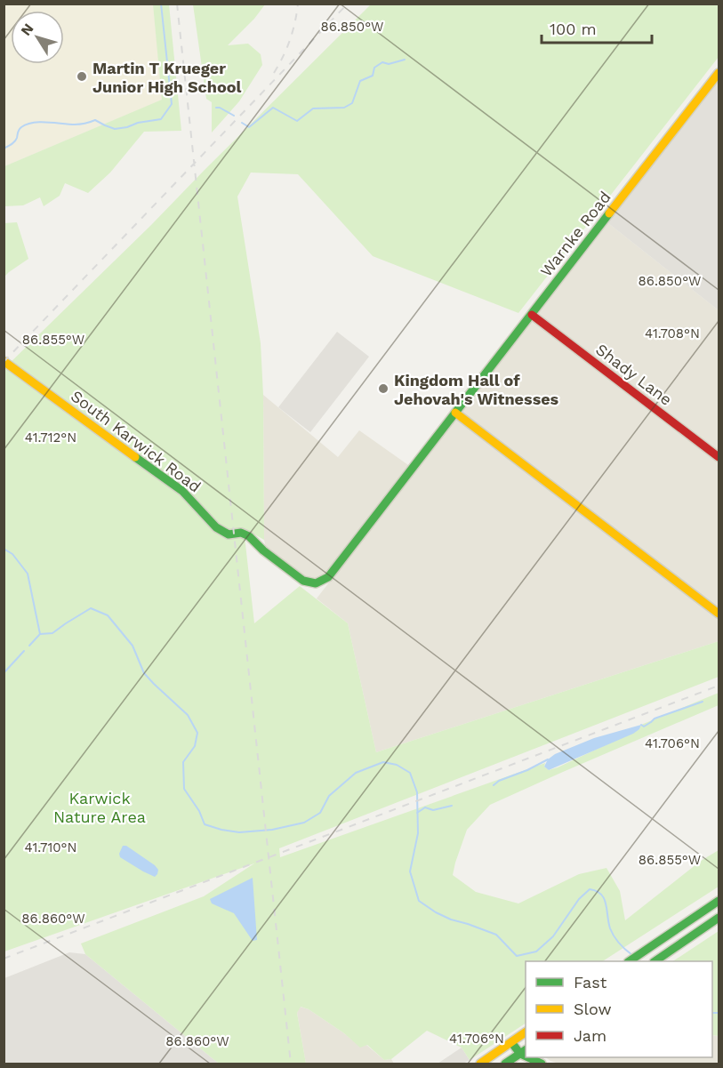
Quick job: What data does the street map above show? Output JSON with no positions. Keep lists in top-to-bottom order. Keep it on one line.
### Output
{"streets":{"street":["Warnke Road","Shady Lane","South Karwick Road"]},"crossings":[["Warnke Road","Shady Lane"],["Warnke Road","South Karwick Road"]],"parks":["Karwick Nature Area"],"places":["Martin T Krueger Junior High School","Kingdom Hall of Jehovah's Witnesses"],"legend":["Fast","Slow","Jam"],"scale_bar":"100 m","north":"top left","coordinates":["86.850°W","41.708°N","86.855°W","41.712°N","41.706°N","41.710°N","86.860°W"]}
